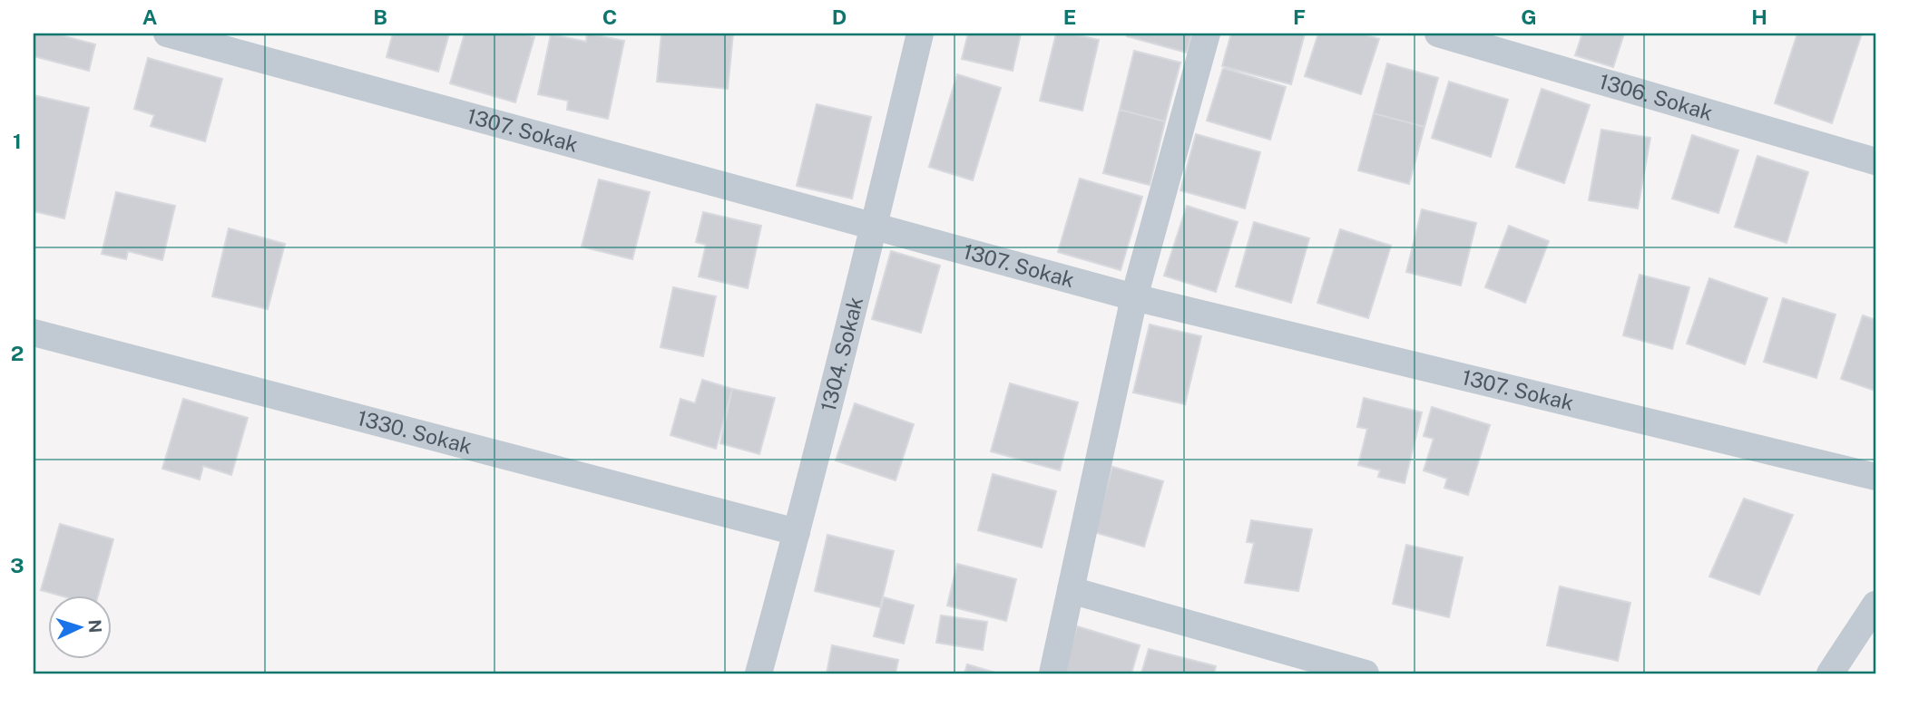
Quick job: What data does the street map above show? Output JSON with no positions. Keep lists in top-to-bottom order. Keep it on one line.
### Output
{"streets":{"street":["1306. Sokak","1307. Sokak","1304. Sokak","1330. Sokak"]},"crossings":[["1307. Sokak","1304. Sokak"],["1304. Sokak","1330. Sokak"]],"north":"right","grid":{"columns":["A","B","C","D","E","F","G","H"],"rows":["1","2","3"]}}
